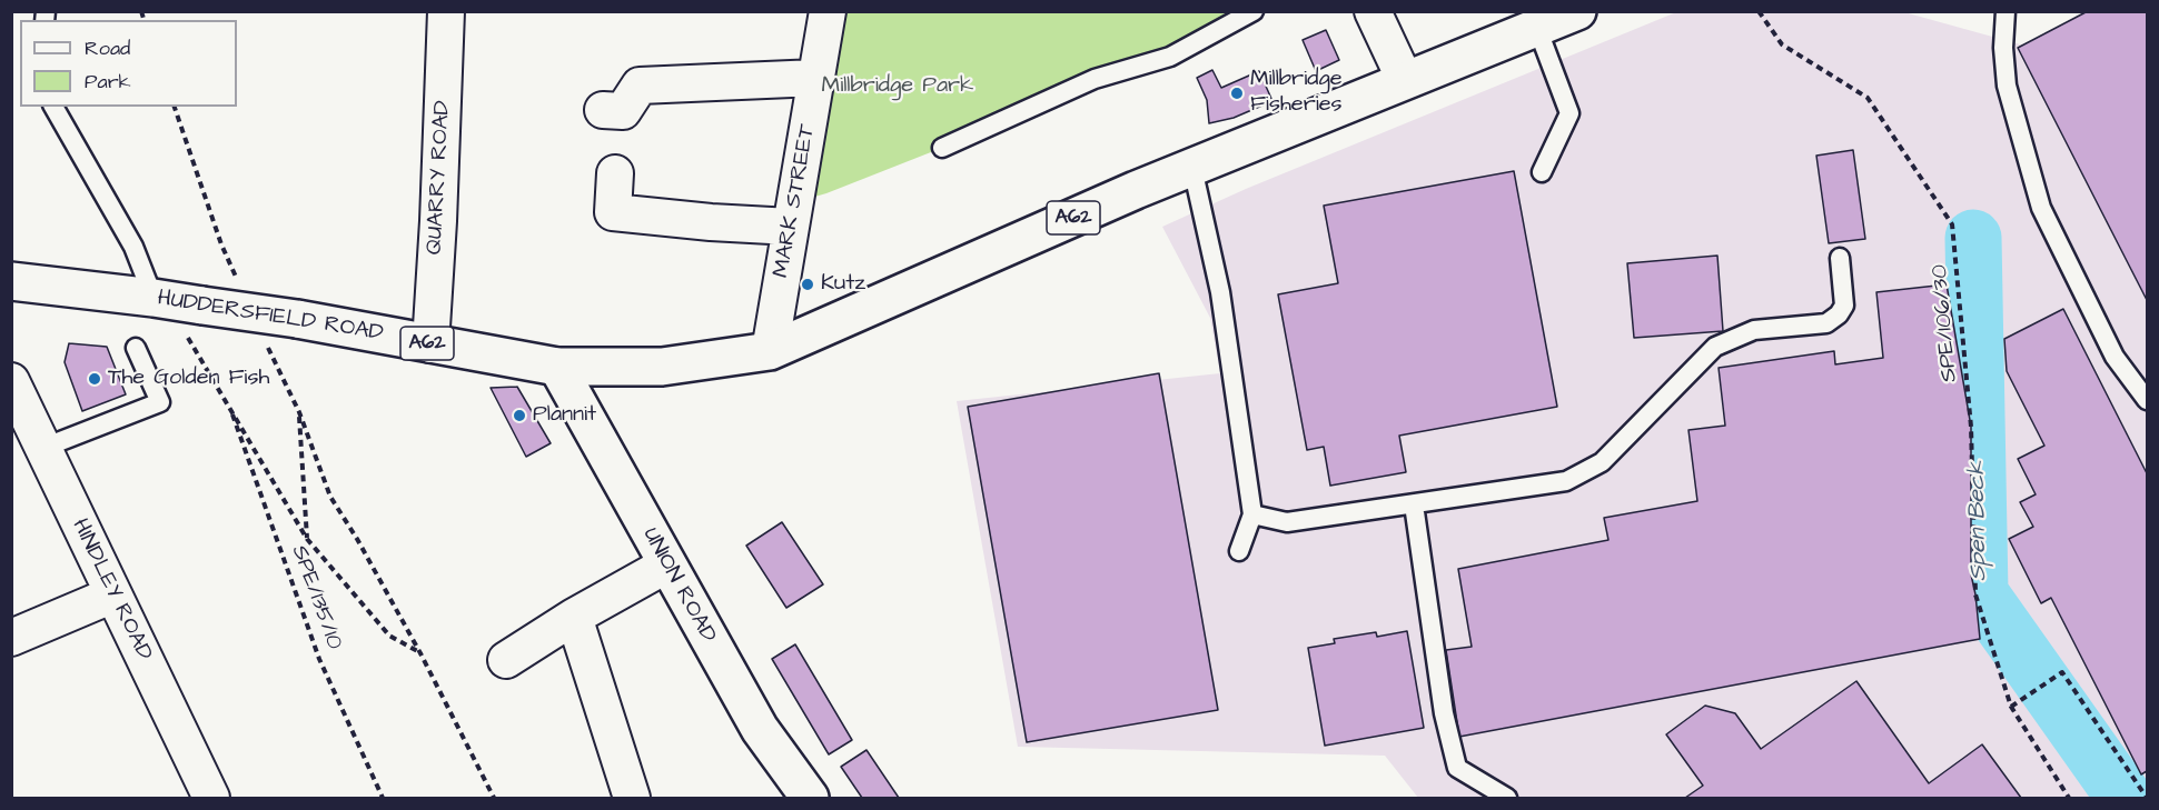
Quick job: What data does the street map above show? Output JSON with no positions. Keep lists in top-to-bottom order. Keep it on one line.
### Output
{"streets":{"main road":["A62","HUDDERSFIELD ROAD","UNION ROAD"],"street":["QUARRY ROAD","MARK STREET","HINDLEY ROAD"],"path":["SPE/106/30","SPE/135/10"]},"crossings":[["QUARRY ROAD","HUDDERSFIELD ROAD"],["MARK STREET","HUDDERSFIELD ROAD"],["HUDDERSFIELD ROAD","UNION ROAD"]],"water":["Spen Beck"],"parks":["Millbridge Park"],"places":["Millbridge Fisheries","Kutz","The Golden Fish","Plannit"],"legend":["Road","Park"]}
